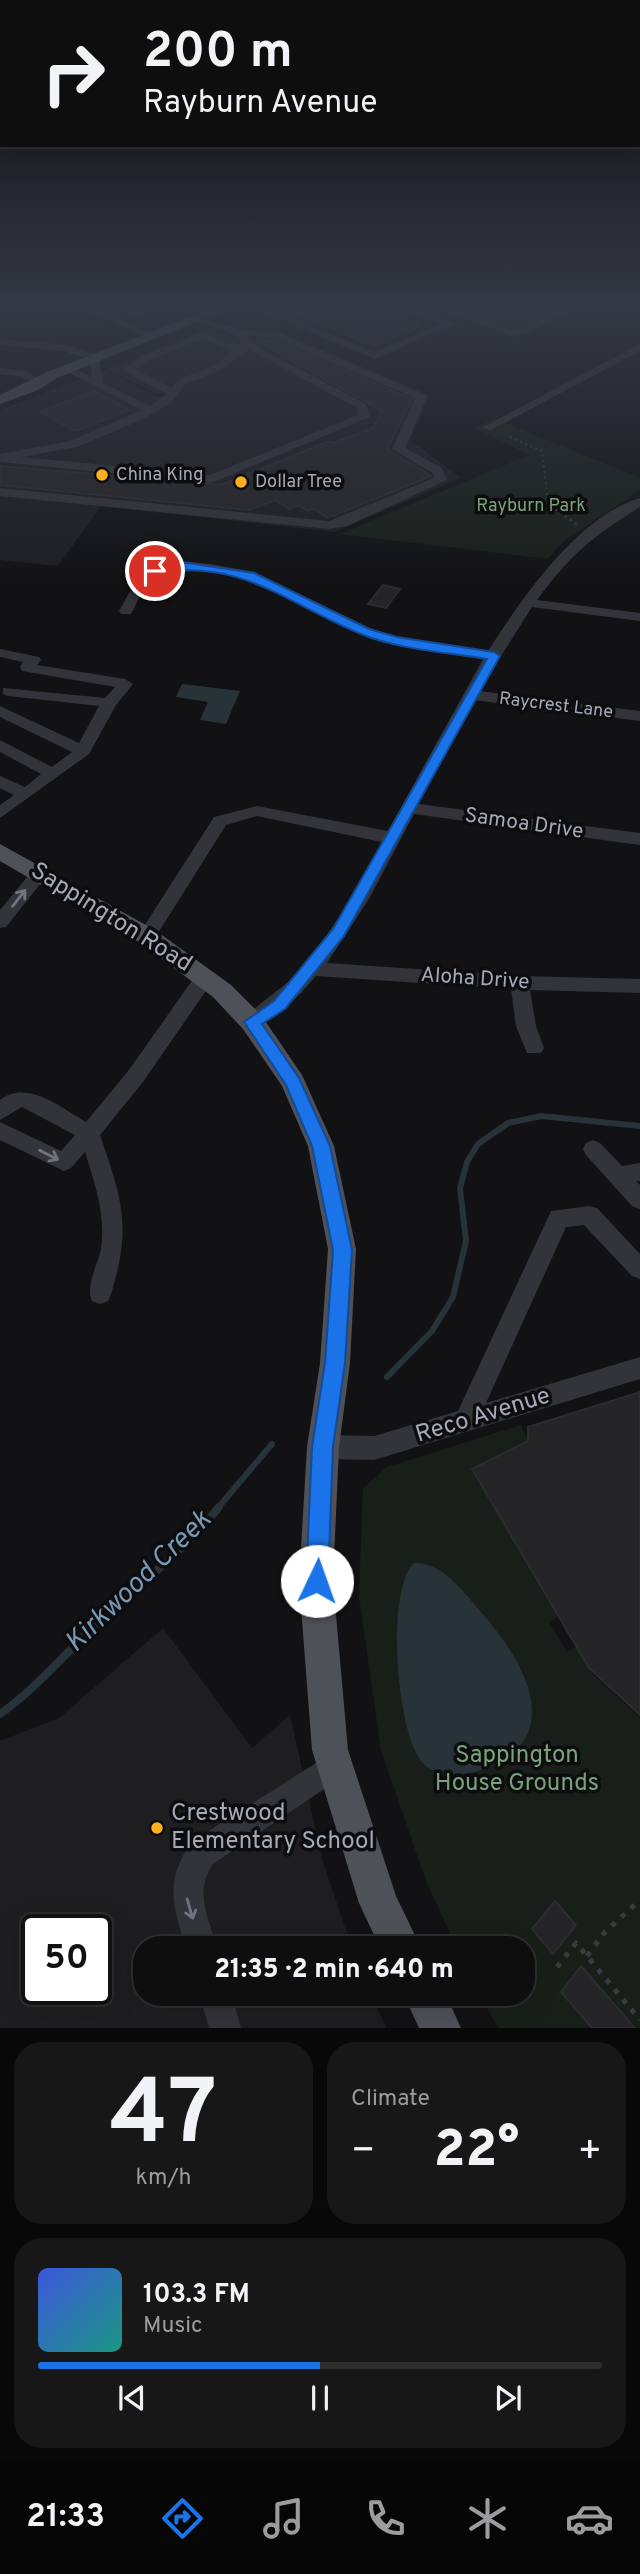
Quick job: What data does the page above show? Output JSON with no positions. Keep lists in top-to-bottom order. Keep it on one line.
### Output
{"streets":{"main road":["Sappington Road"],"street":["Raycrest Lane","Samoa Drive","Aloha Drive","Reco Avenue"]},"crossings":[["Sappington Road","Reco Avenue"]],"water":["Kirkwood Creek"],"parks":["Rayburn Park","Sappington House Grounds"],"places":["China King","Dollar Tree","Crestwood Elementary School"],"page":{"turn":["200 m","Rayburn Avenue"],"limit":"50","trip":"21:35 · 2 min · 640 m","tile":[["47","km/h"],"Climate"],"heat":["−","22°","+"],"song":["103.3 FM","Music"],"tabs":"21:33"}}
